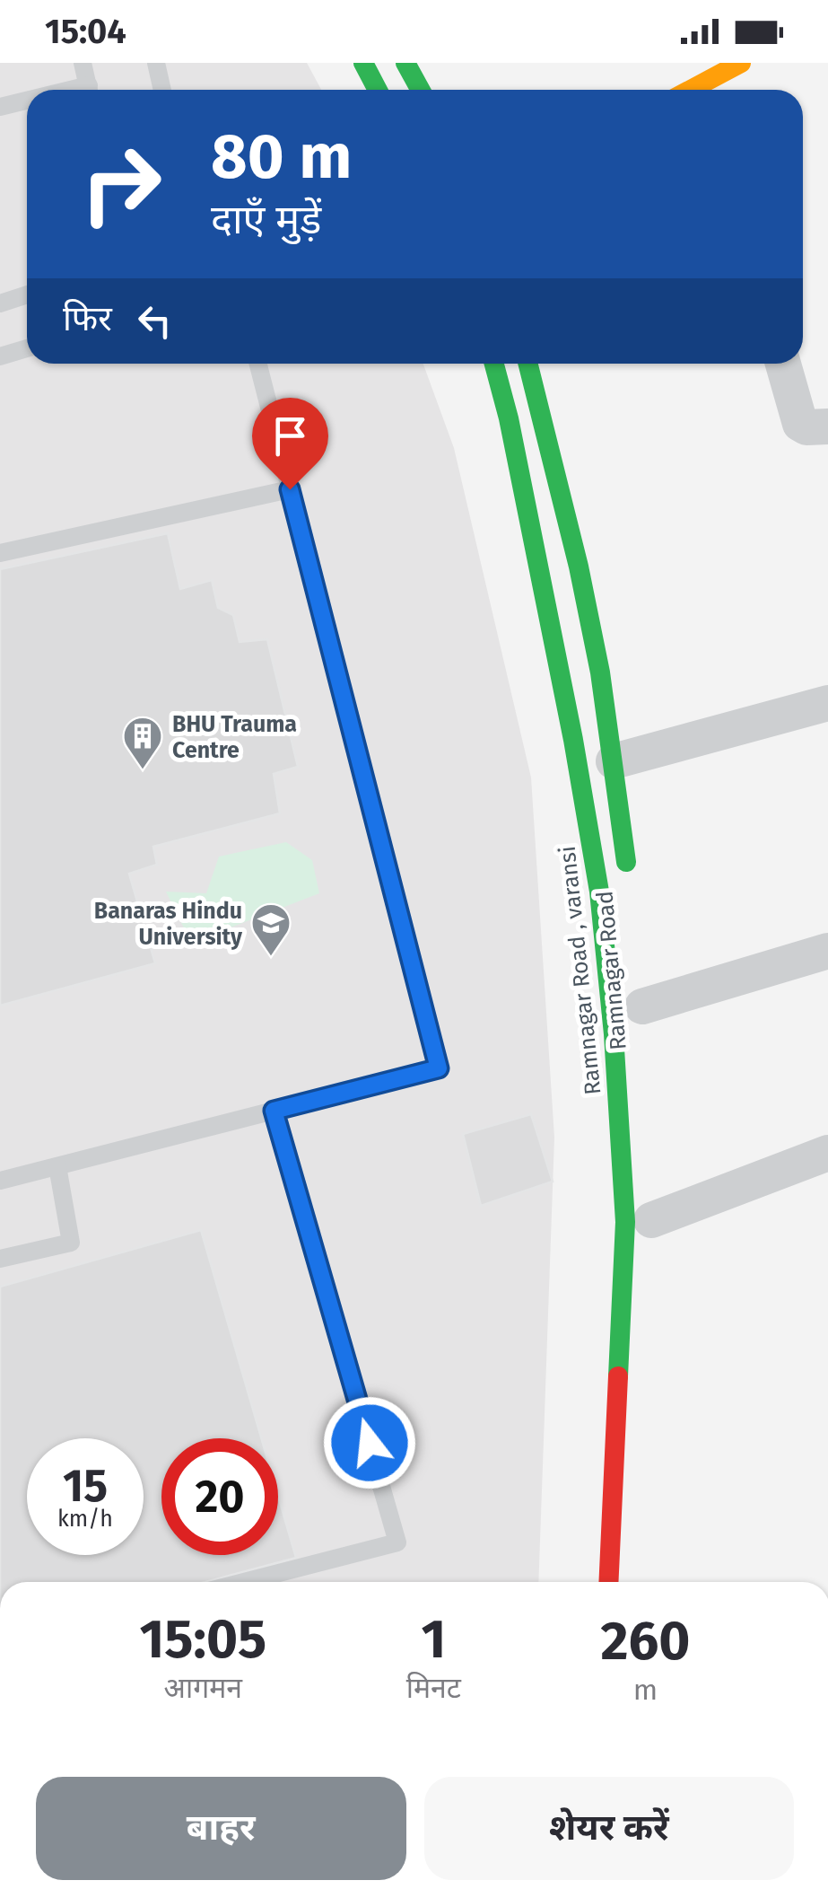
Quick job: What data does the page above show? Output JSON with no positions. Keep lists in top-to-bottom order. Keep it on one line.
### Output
{"streets":{"main road":["Ramnagar Road , varansi","Ramnagar Road"]},"places":{"building":["BHU Trauma Centre"],"school or university":["Banaras Hindu University"]},"page":{"status":"15:04","turn":["80 m","दाएँ मुड़ें"],"then":"फिर","speed":"15 km/h","limit":"20","eta":["15:05","आगमन","1","मिनट","260","m"],"buttons":["बाहर","शेयर करें"]}}
